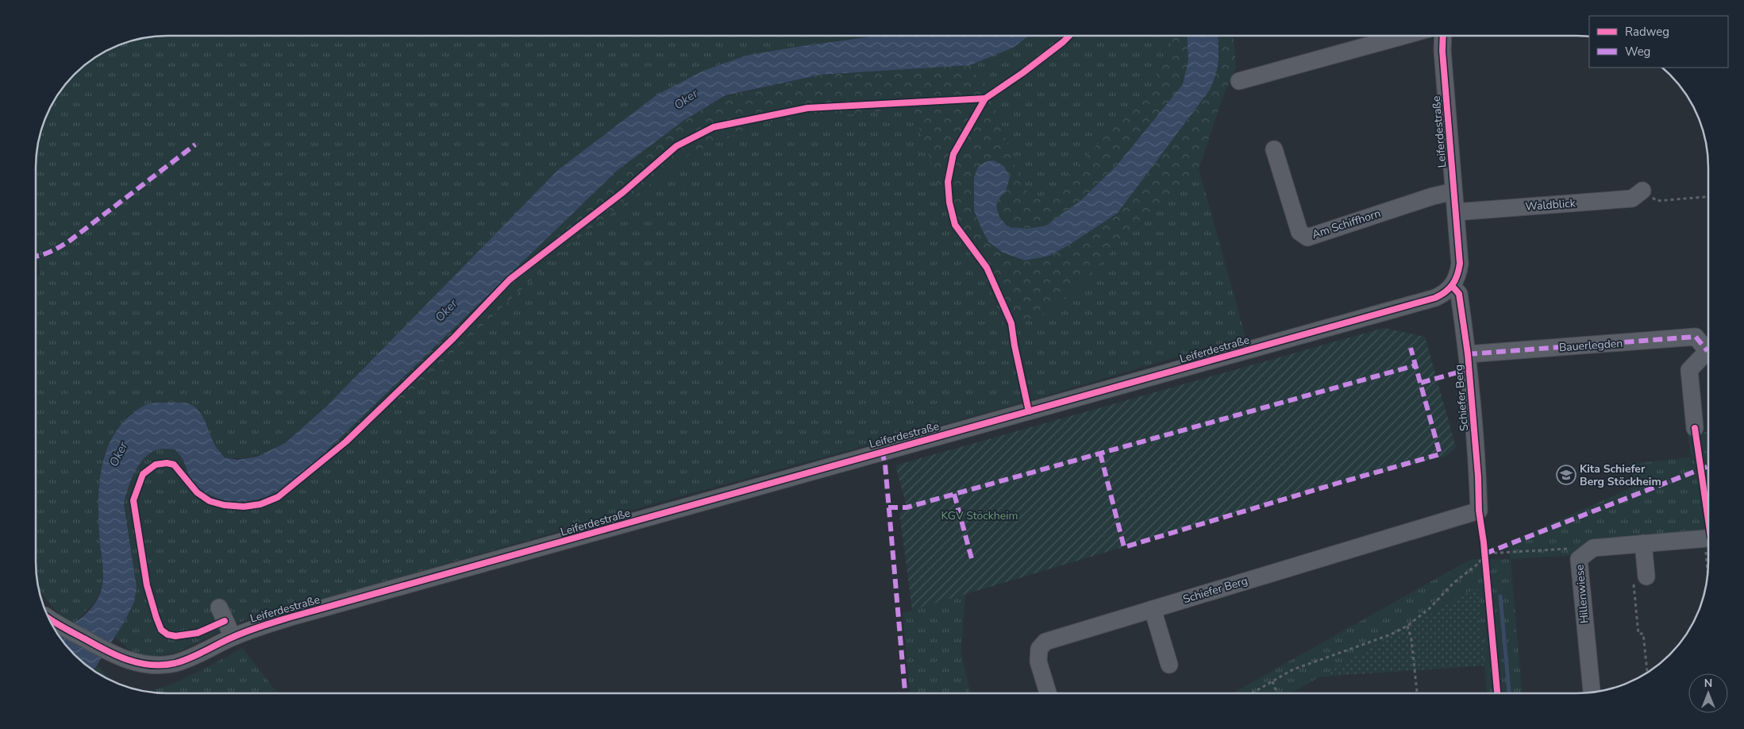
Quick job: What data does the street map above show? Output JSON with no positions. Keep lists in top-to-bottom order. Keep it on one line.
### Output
{"streets":{"street":["Leiferdestraße","Waldblick","Am Schiffhorn","Bauerlegden","Schiefer Berg","Hillenwiese"]},"crossings":[["Leiferdestraße","Waldblick"],["Leiferdestraße","Am Schiffhorn"],["Leiferdestraße","Schiefer Berg"],["Bauerlegden","Schiefer Berg"]],"water":["Oker"],"parks":["KGV Stöckheim"],"places":{"school or university":["Kita Schiefer Berg Stöckheim"]},"legend":["Radweg","Weg"],"north":"top"}
